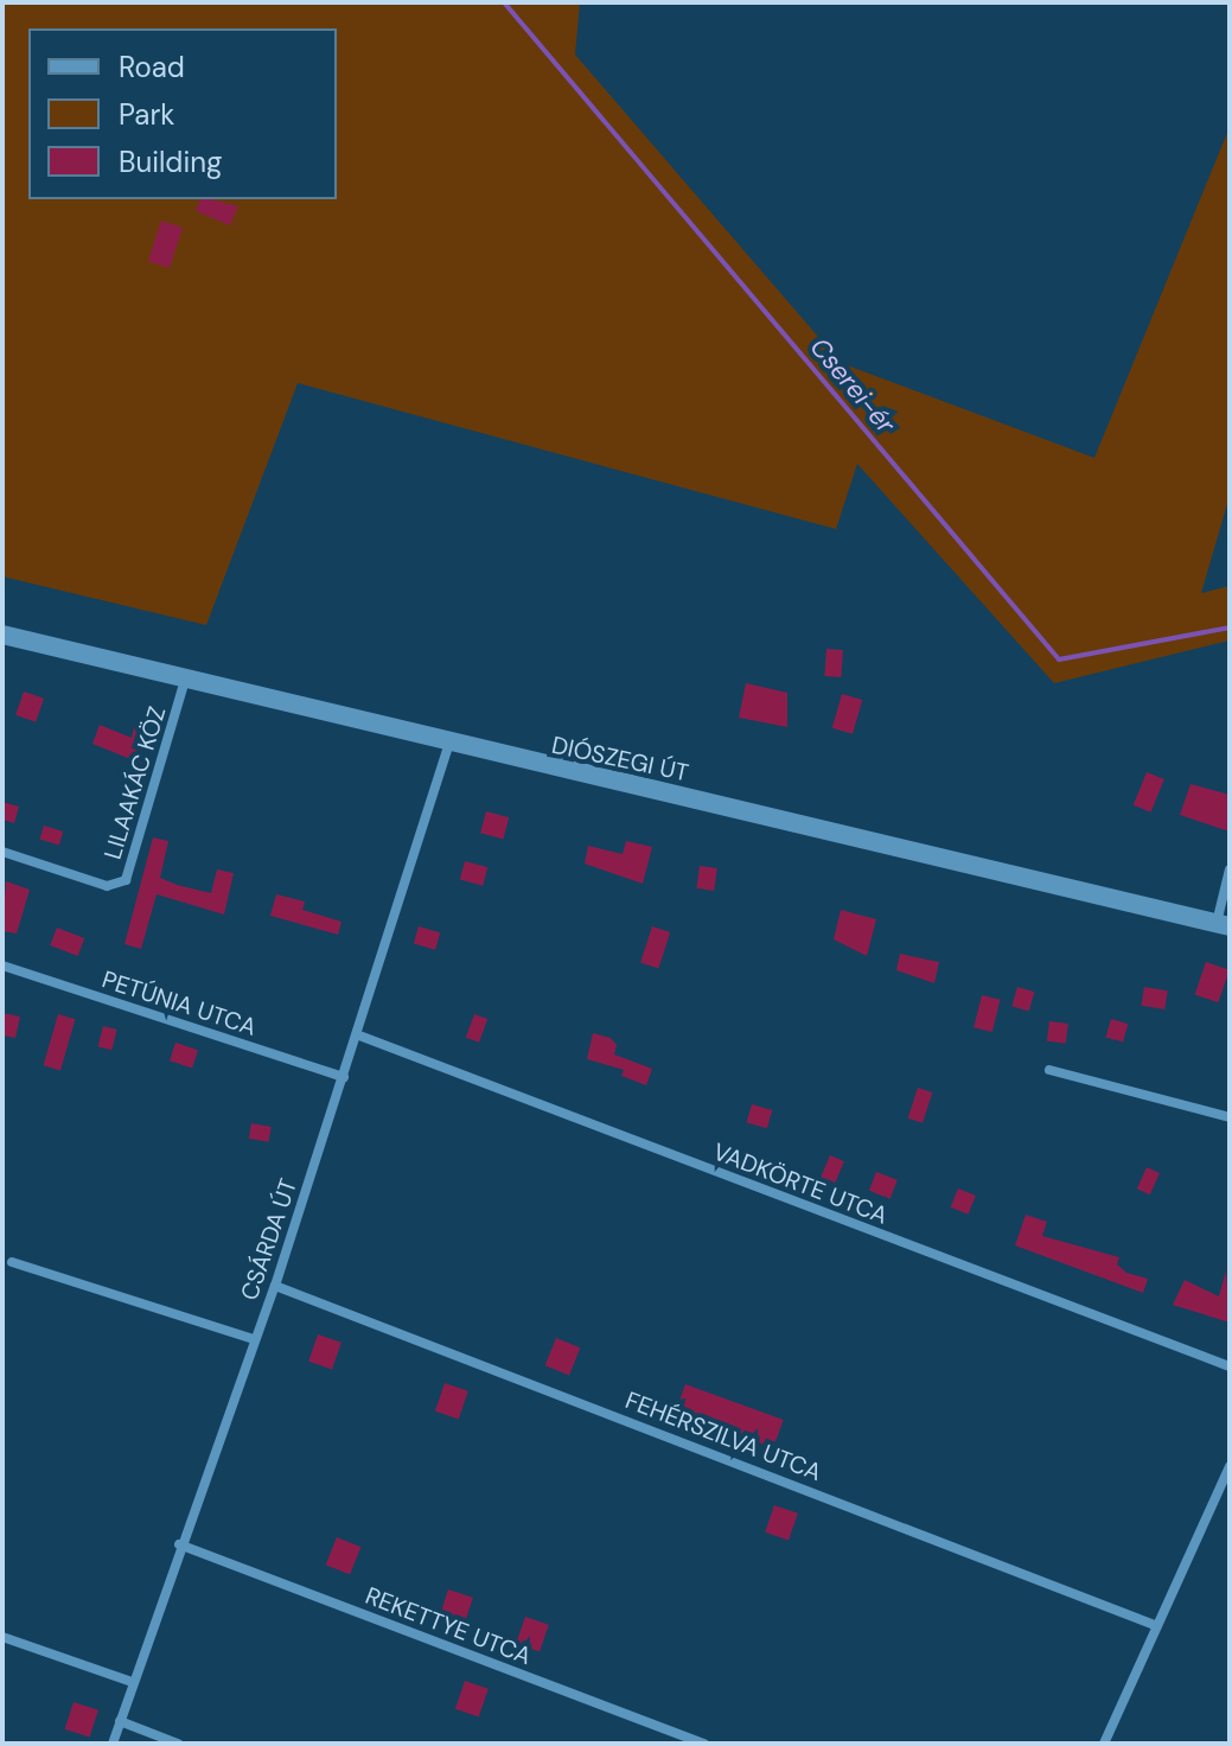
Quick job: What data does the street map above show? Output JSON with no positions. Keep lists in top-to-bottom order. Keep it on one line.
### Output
{"streets":{"main road":["DIÓSZEGI ÚT"],"street":["LILAAKÁC KÖZ","PETÚNIA UTCA","VADKÖRTE UTCA","CSÁRDA ÚT","FEHÉRSZILVA UTCA","REKETTYE UTCA"]},"crossings":[["DIÓSZEGI ÚT","LILAAKÁC KÖZ"],["DIÓSZEGI ÚT","CSÁRDA ÚT"],["PETÚNIA UTCA","CSÁRDA ÚT"],["VADKÖRTE UTCA","CSÁRDA ÚT"],["CSÁRDA ÚT","FEHÉRSZILVA UTCA"],["CSÁRDA ÚT","REKETTYE UTCA"]],"water":["Cserei-ér"],"legend":["Road","Park","Building"]}
